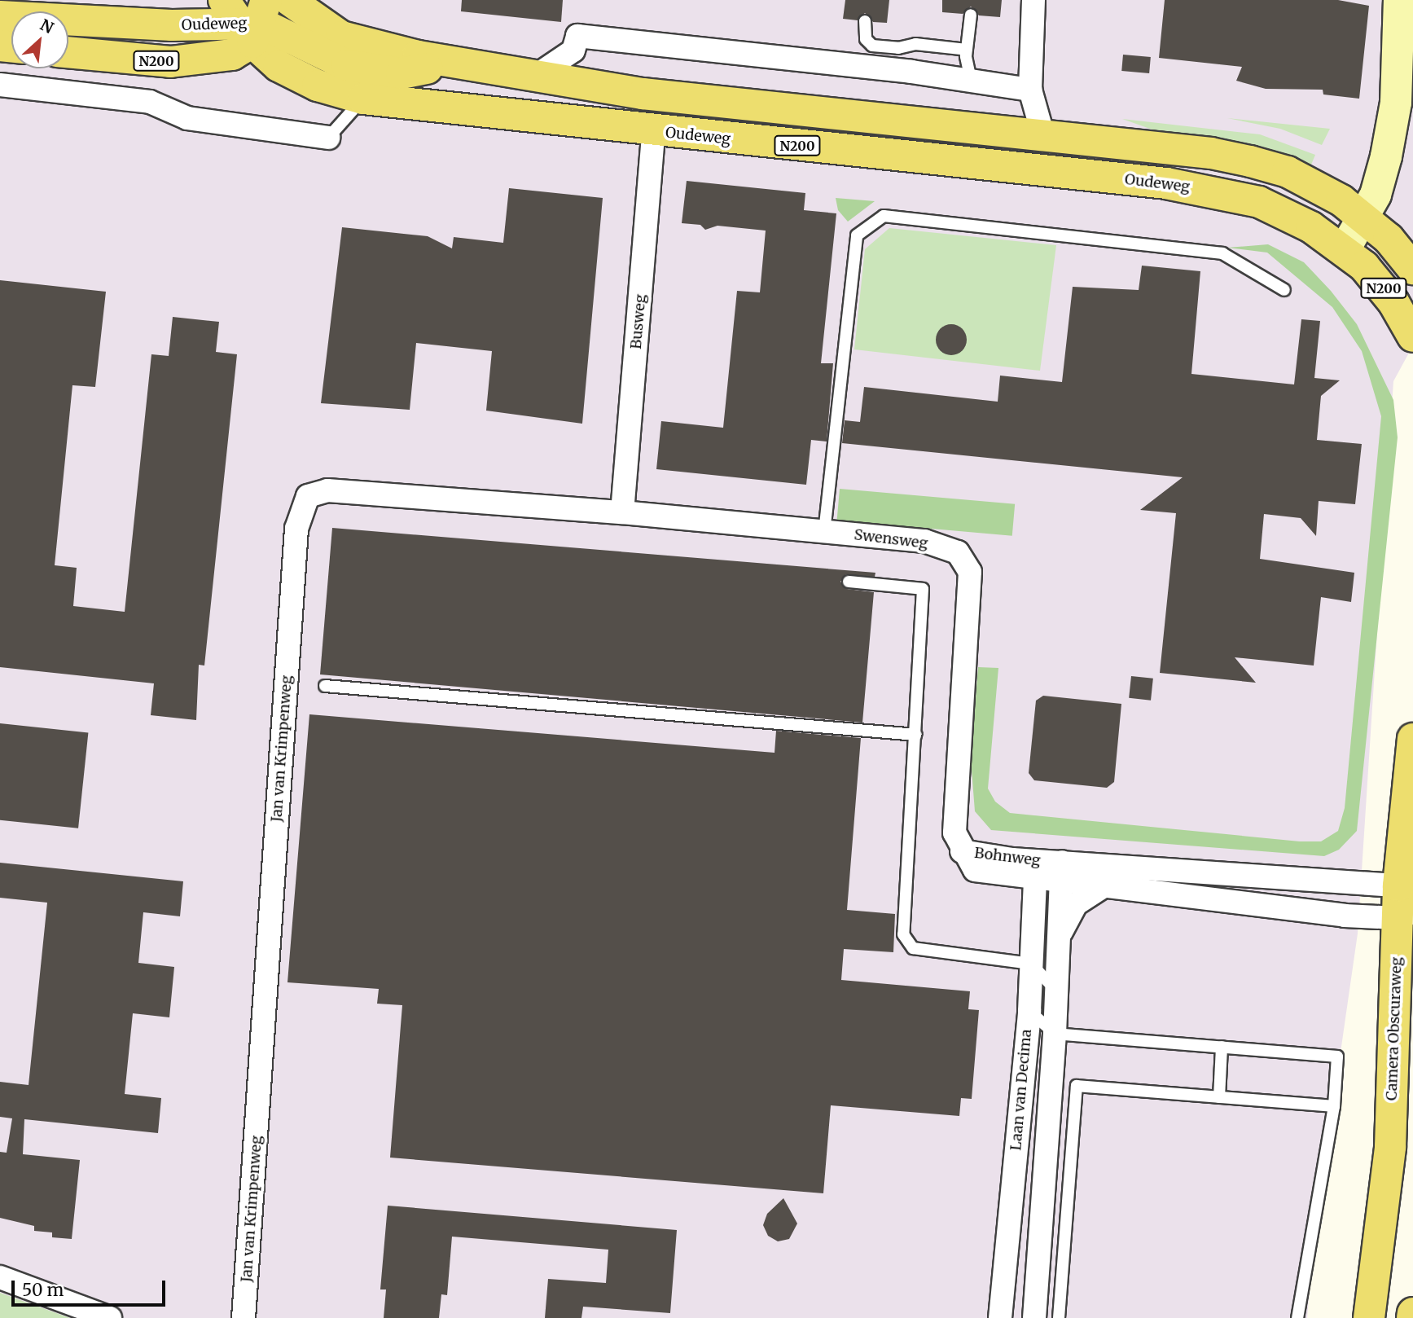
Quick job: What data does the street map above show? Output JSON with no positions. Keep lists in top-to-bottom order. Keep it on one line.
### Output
{"streets":{"main road":["Oudeweg","N200","Camera Obscuraweg"],"street":["Busweg","Swensweg","Jan van Krimpenweg","Bohnweg","Laan van Decima"]},"crossings":[["Oudeweg","N200"],["Oudeweg","Busweg"],["Busweg","Swensweg"],["Busweg","Jan van Krimpenweg"],["Swensweg","Jan van Krimpenweg"],["Swensweg","Bohnweg"],["Bohnweg","Camera Obscuraweg"],["Bohnweg","Laan van Decima"]],"scale_bar":"50 m","north":"top right"}
